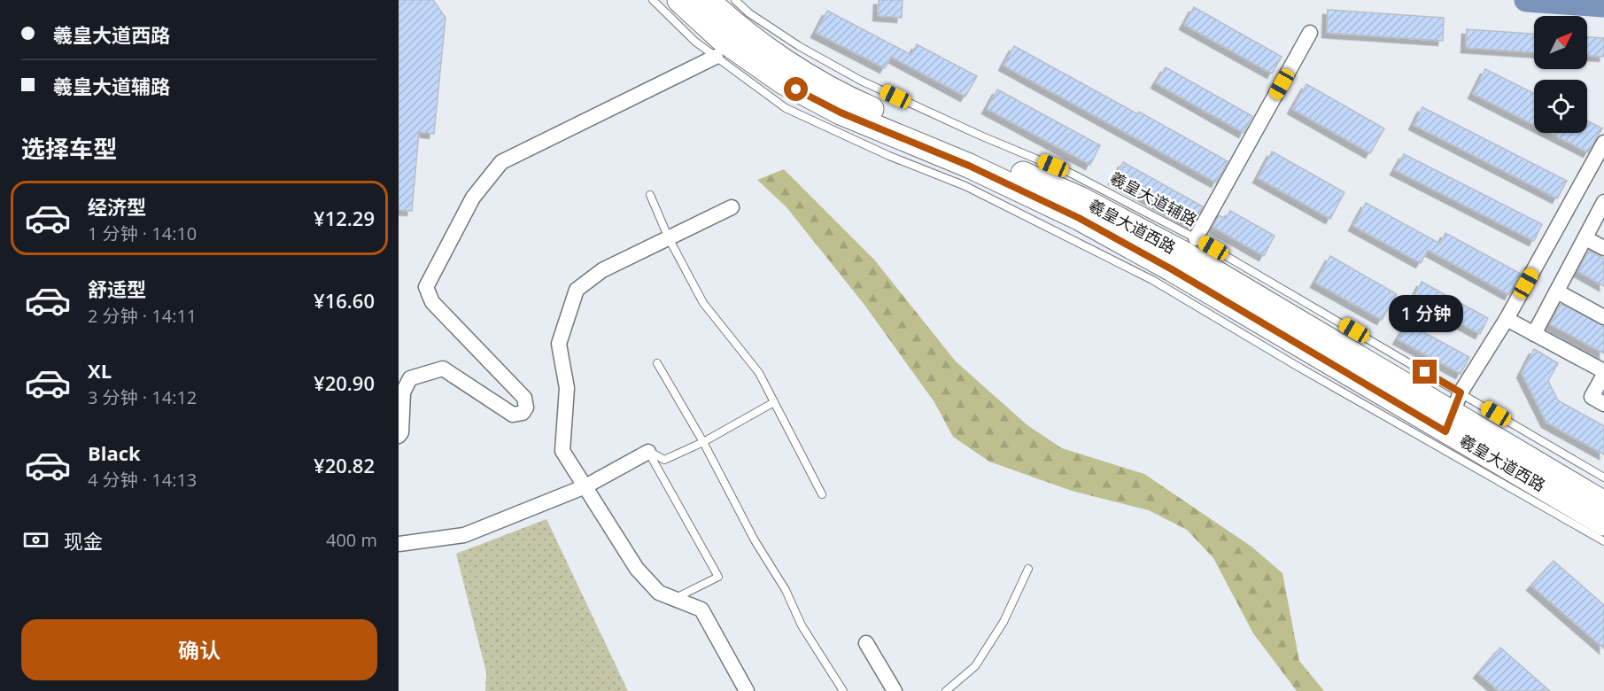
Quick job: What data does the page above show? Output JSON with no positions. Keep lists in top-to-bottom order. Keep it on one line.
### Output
{"streets":{"main road":["羲皇大道西路"],"lane":["羲皇大道辅路"]},"crossings":[["羲皇大道辅路","羲皇大道西路"]],"north":"top right","page":{"banner":["羲皇大道西路","羲皇大道辅路"],"heading":"选择车型","list":[{"name":"经济型","note":"1 分钟 · 14:10","value":"¥12.29"},{"name":"舒适型","note":"2 分钟 · 14:11","value":"¥16.60"},{"name":"XL","note":"3 分钟 · 14:12","value":"¥20.90"},{"name":"Black","note":"4 分钟 · 14:13","value":"¥20.82"}],"bubble":"1 分钟","pay":["现金","400 m"],"buttons":"确认"}}
